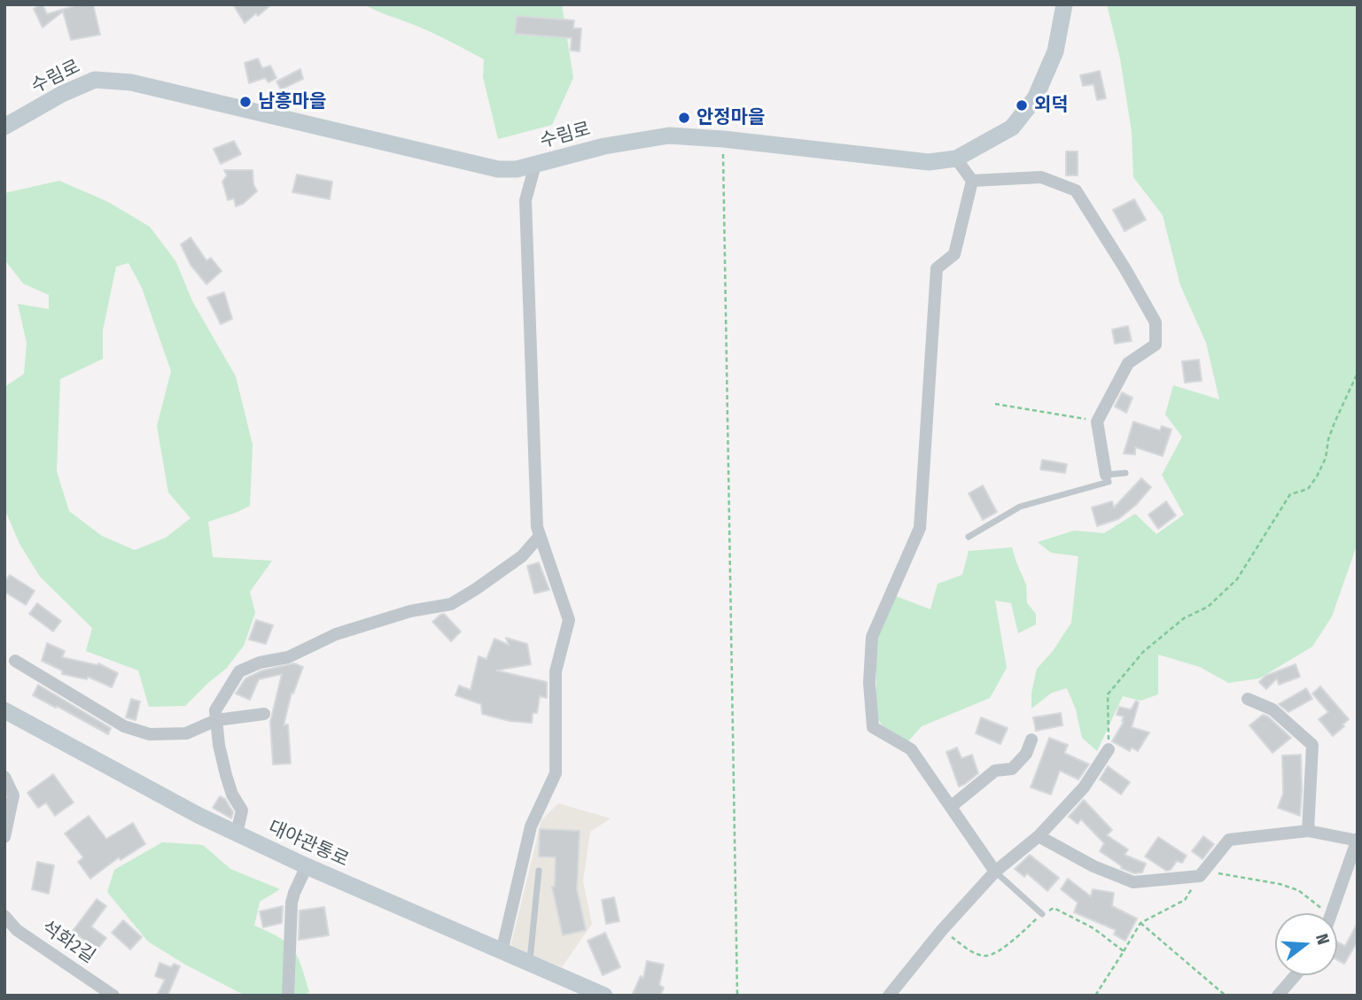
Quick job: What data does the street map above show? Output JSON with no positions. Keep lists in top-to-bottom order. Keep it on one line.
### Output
{"streets":{"main road":["수림로","대야관통로"],"street":["석화2길"]},"places":["남흥마을","외덕","안정마을"],"north":"right"}
